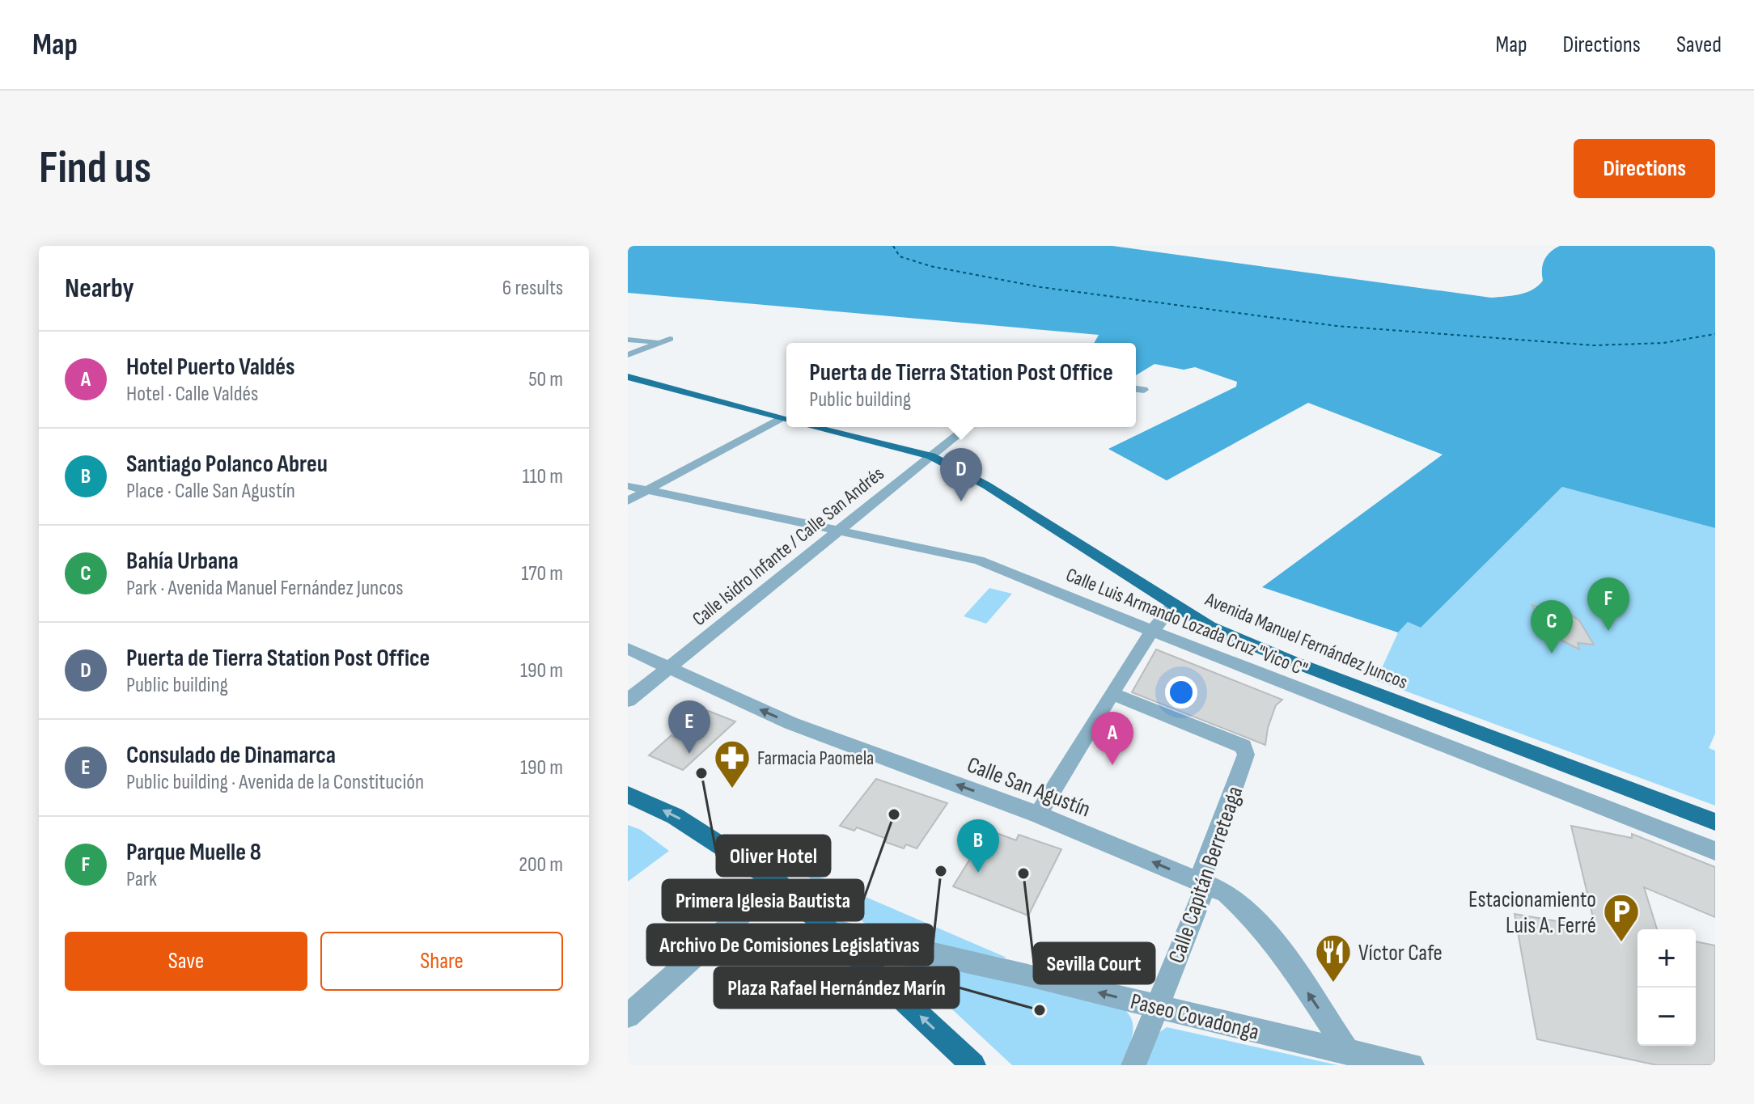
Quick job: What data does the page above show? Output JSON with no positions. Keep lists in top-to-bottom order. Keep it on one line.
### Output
{"streets":{"main road":["Avenida Manuel Fernández Juncos"],"street":["Calle Isidro Infante / Calle San Andrés","Calle Luis Armando Lozada Cruz \"Vico C\"","Calle San Agustín","Calle Capitán Berreteaga","Paseo Covadonga"]},"crossings":[["Calle Isidro Infante / Calle San Andrés","Calle Luis Armando Lozada Cruz \"Vico C\""],["Calle Isidro Infante / Calle San Andrés","Avenida Manuel Fernández Juncos"],["Calle Isidro Infante / Calle San Andrés","Calle San Agustín"],["Calle San Agustín","Calle Capitán Berreteaga"],["Calle San Agustín","Paseo Covadonga"],["Calle Capitán Berreteaga","Paseo Covadonga"]],"one_way":["Calle San Agustín","Paseo Covadonga"],"places":{"other":["Oliver Hotel","Primera Iglesia Bautista","Archivo De Comisiones Legislativas","Sevilla Court","Plaza Rafael Hernández Marín"],"pharmacy":["Farmacia Paomela"],"parking":["Estacionamiento Luis A. Ferré"],"restaurant":["Víctor Cafe"]},"page":{"header":"Map","nav":["Map","Directions","Saved"],"buttons":["Directions",["Save","Share"]],"title":"Find us","heading":["Nearby","6 results"],"list":[{"mark":"A","name":"Hotel Puerto Valdés","note":"Hotel · Calle Valdés","value":"50 m"},{"mark":"B","name":"Santiago Polanco Abreu","note":"Place · Calle San Agustín","value":"110 m"},{"mark":"C","name":"Bahía Urbana","note":"Park · Avenida Manuel Fernández Juncos","value":"170 m"},{"mark":"D","name":"Puerta de Tierra Station Post Office","note":"Public building","value":"190 m"},{"mark":"E","name":"Consulado de Dinamarca","note":"Public building · Avenida de la Constitución","value":"190 m"},{"mark":"F","name":"Parque Muelle 8","note":"Park","value":"200 m"}],"popup":["Puerta de Tierra Station Post Office","Public building"],"pins":["D","F","C","E","A","B"],"map_buttons":["+","−"]}}
